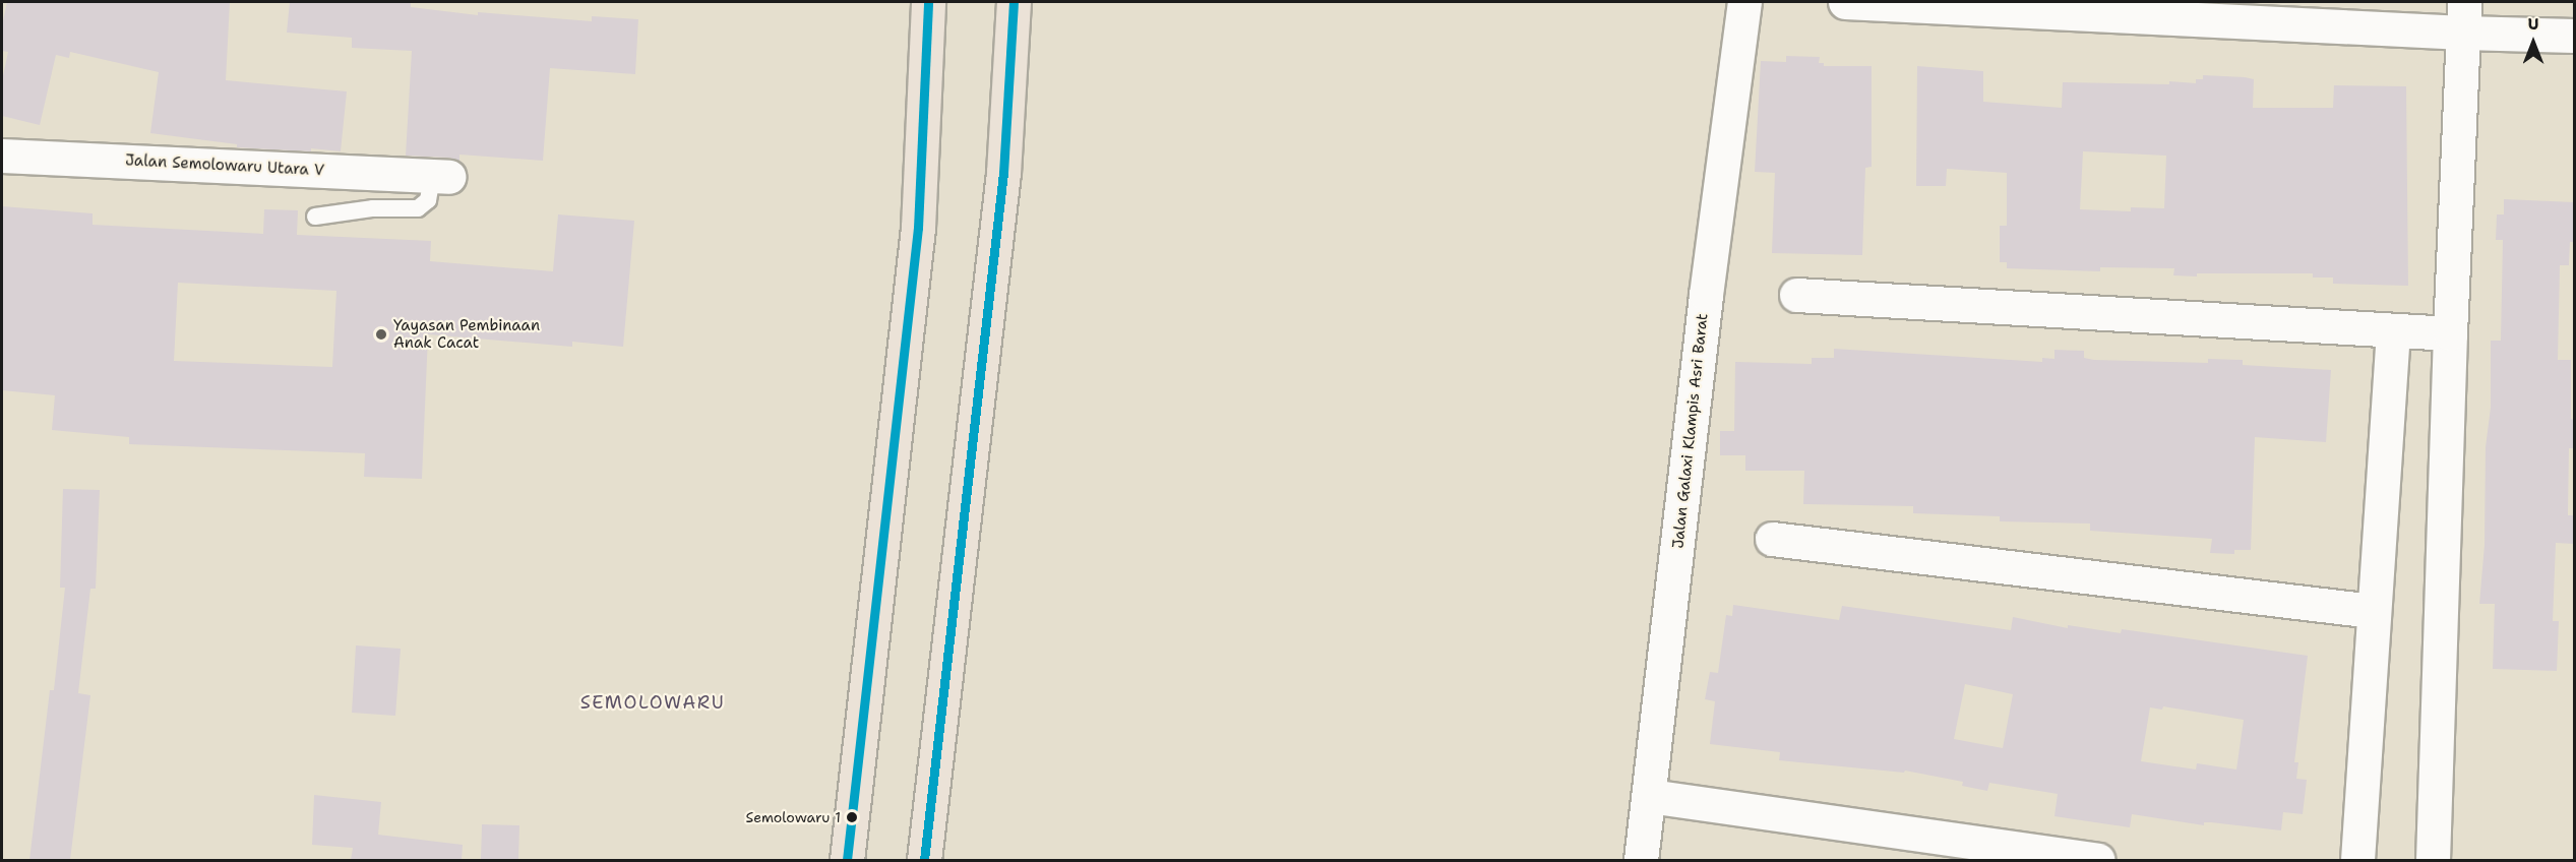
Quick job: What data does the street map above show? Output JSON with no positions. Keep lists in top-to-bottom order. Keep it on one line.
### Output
{"streets":{"street":["Jalan Semolowaru Utara V","Jalan Galaxi Klampis Asri Barat"]},"districts":["SEMOLOWARU"],"places":["Yayasan Pembinaan Anak Cacat","Semolowaru 1"],"north":"top"}
